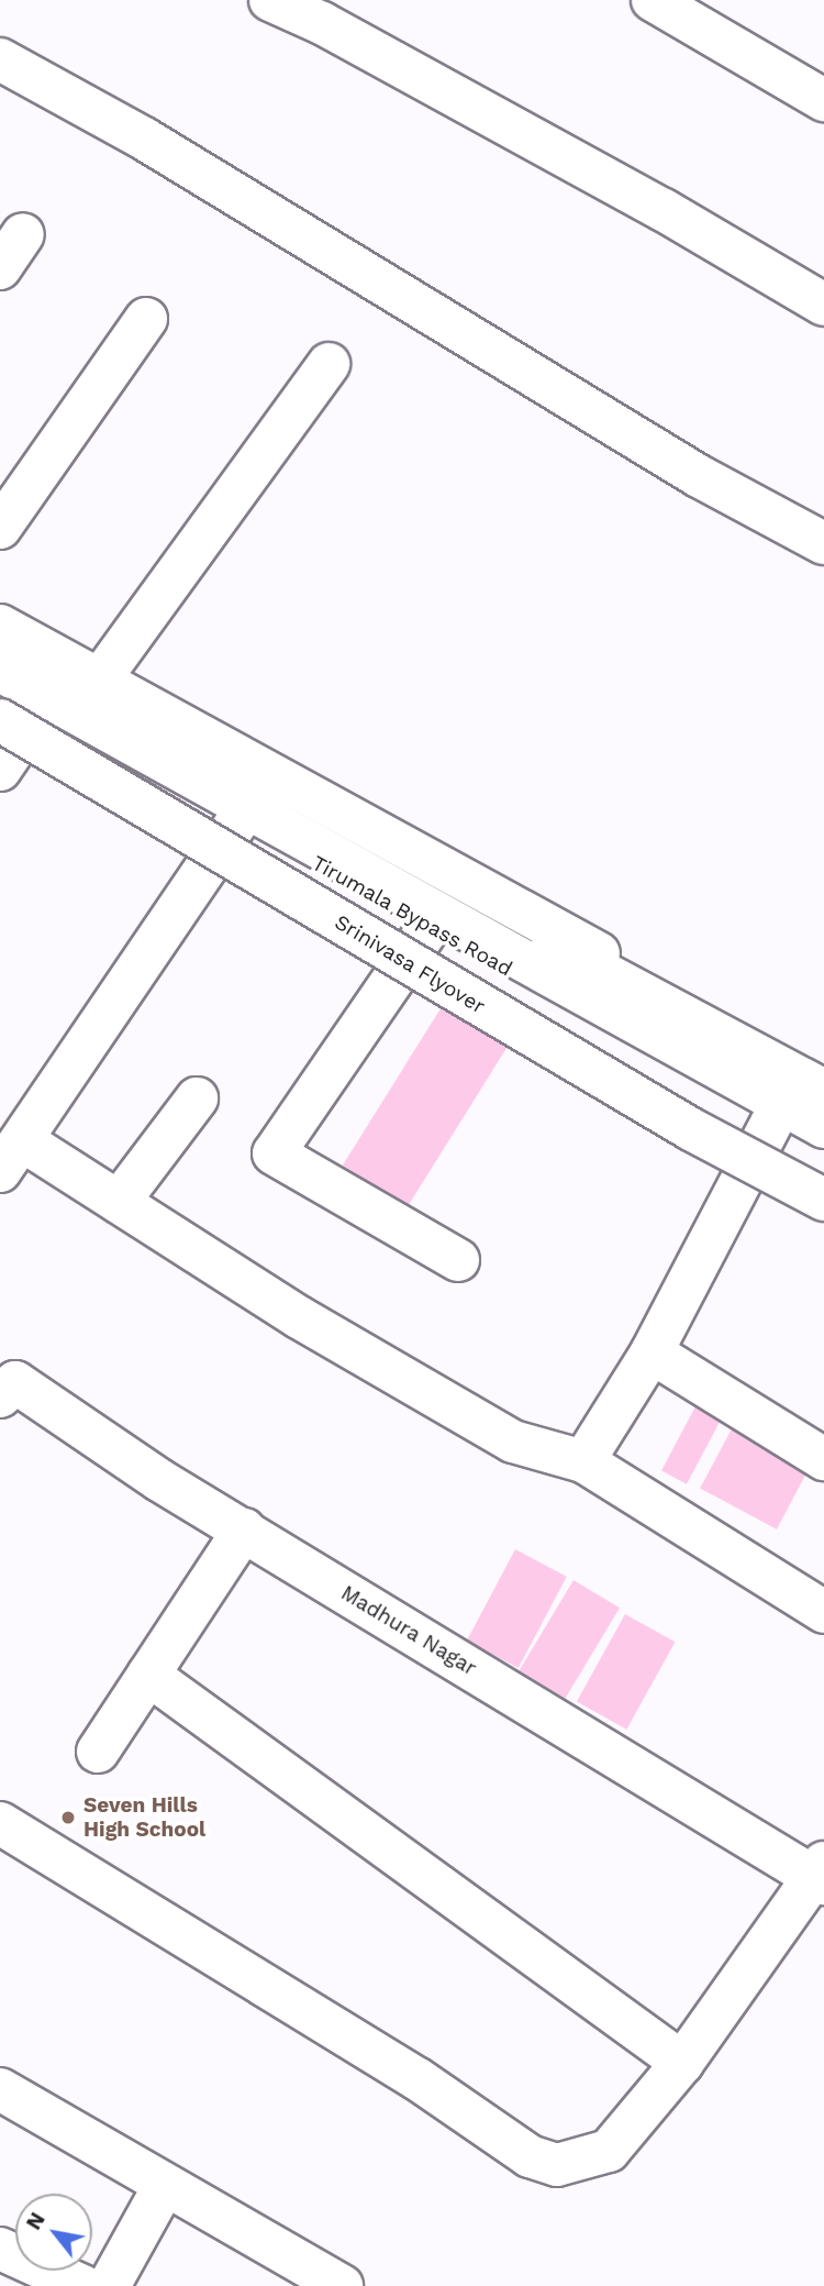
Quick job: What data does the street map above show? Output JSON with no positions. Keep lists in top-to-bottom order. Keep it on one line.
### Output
{"streets":{"street":["Tirumala Bypass Road","Srinivasa Flyover","Madhura Nagar"]},"crossings":[["Tirumala Bypass Road","Srinivasa Flyover"]],"places":["Seven Hills High School"],"north":"top left"}
